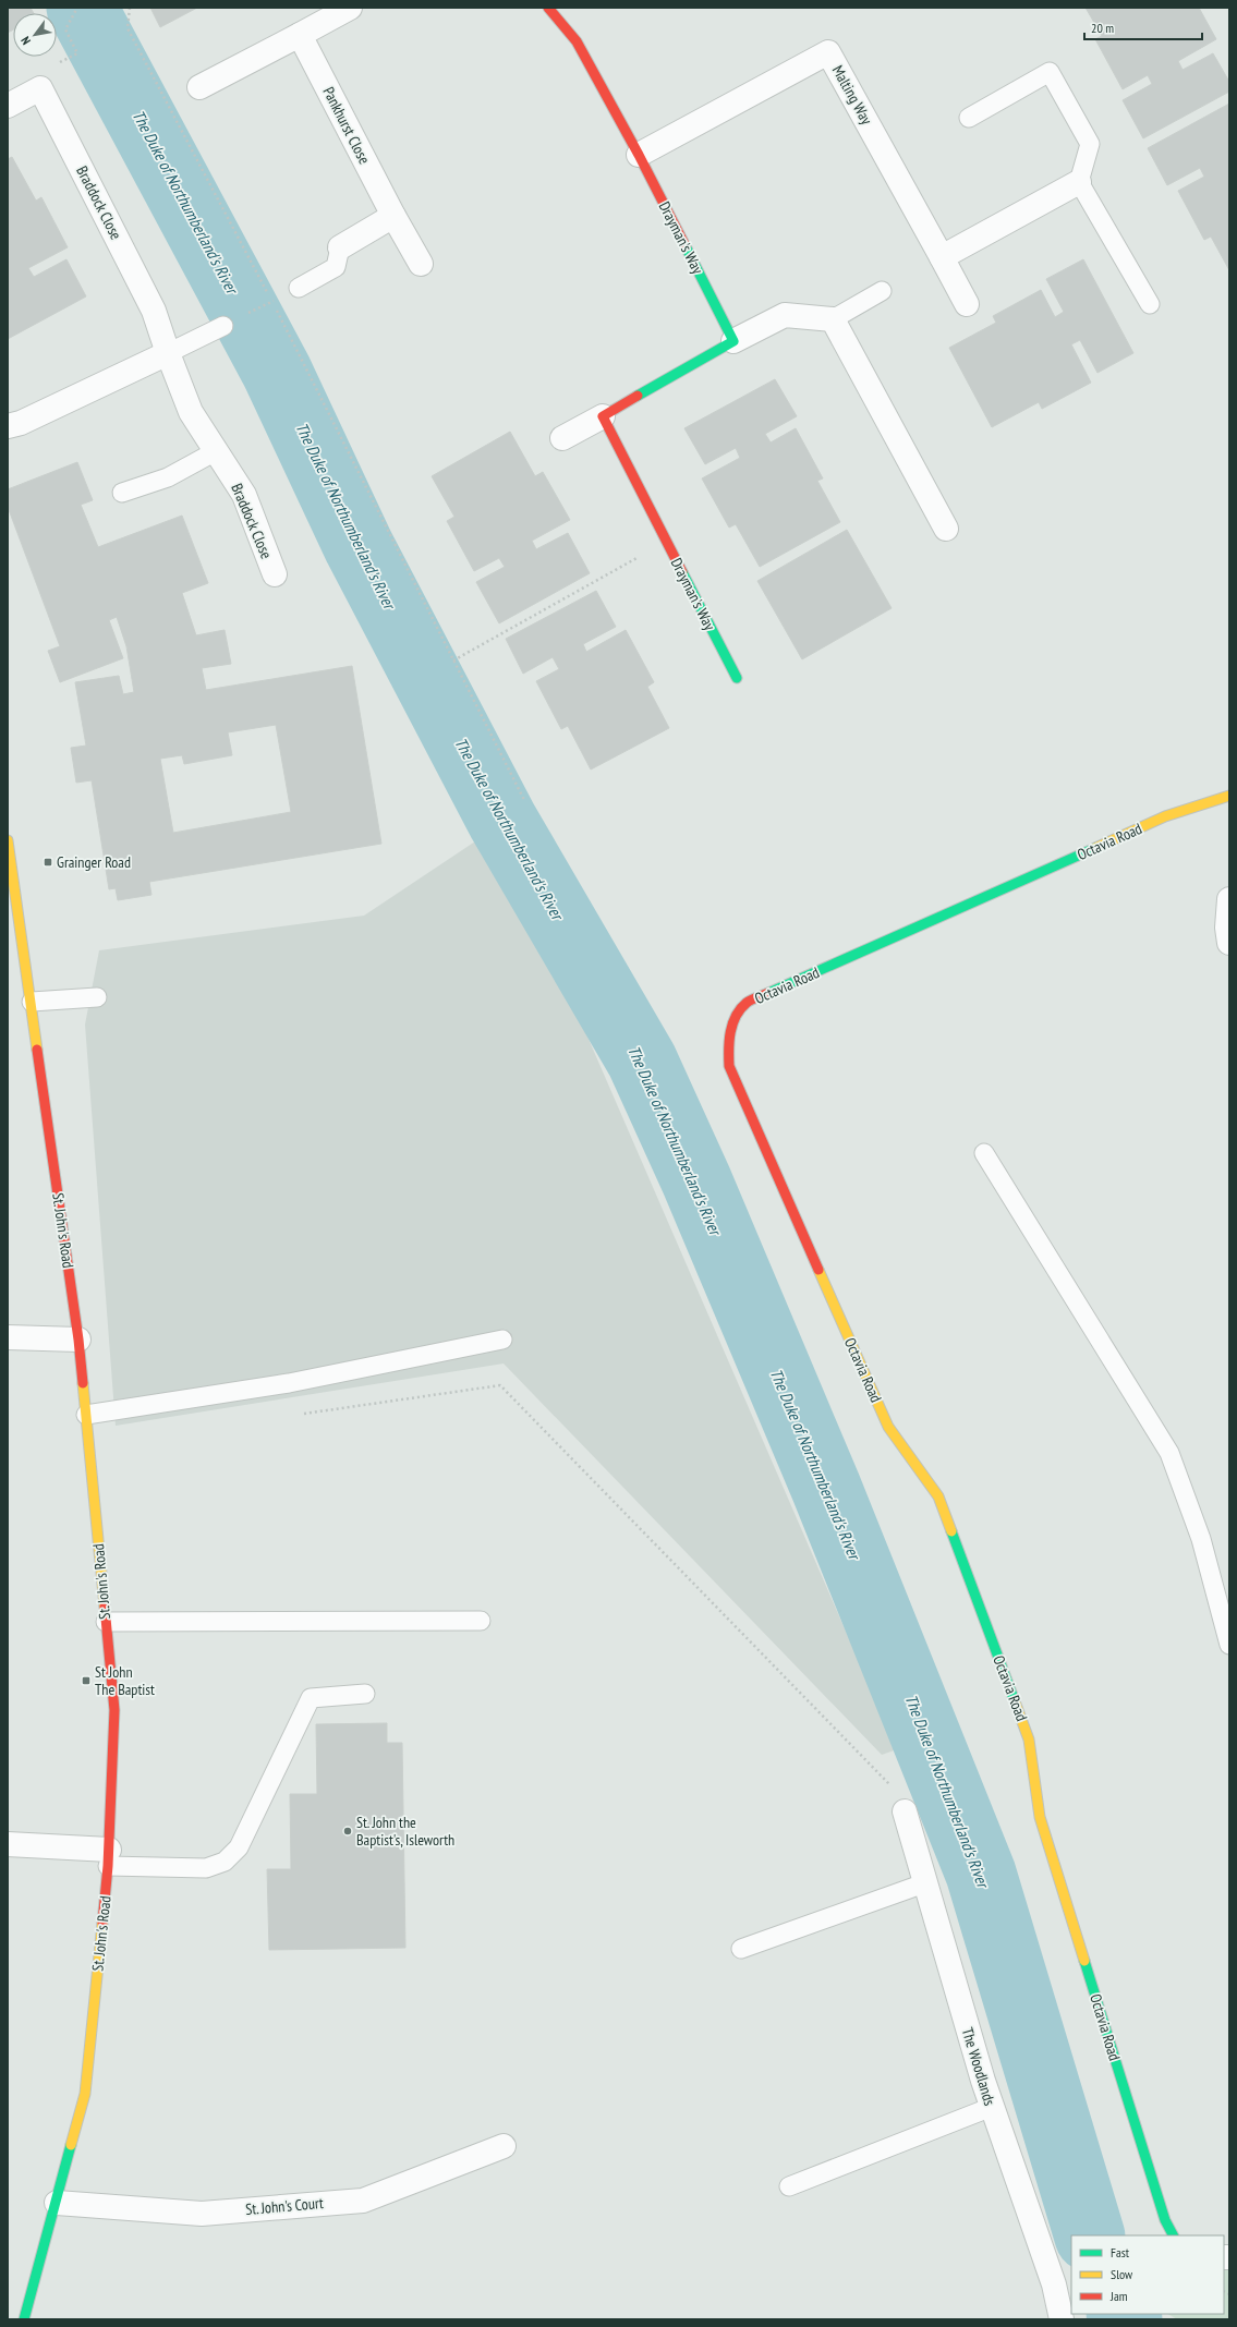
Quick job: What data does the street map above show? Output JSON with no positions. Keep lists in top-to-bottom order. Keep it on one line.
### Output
{"streets":{"street":["Malting Way","Pankhurst Close","Braddock Close","Drayman's Way","Octavia Road","St. John's Road","The Woodlands","St. John's Court"]},"crossings":[["Malting Way","Drayman's Way"],["St. John's Road","St. John's Court"]],"water":["The Duke of Northumberland's River"],"places":{"transit":["Grainger Road","St John The Baptist"],"other":["St. John the Baptist's, Isleworth"]},"legend":["Fast","Slow","Jam"],"scale_bar":"20 m","north":"bottom left"}
